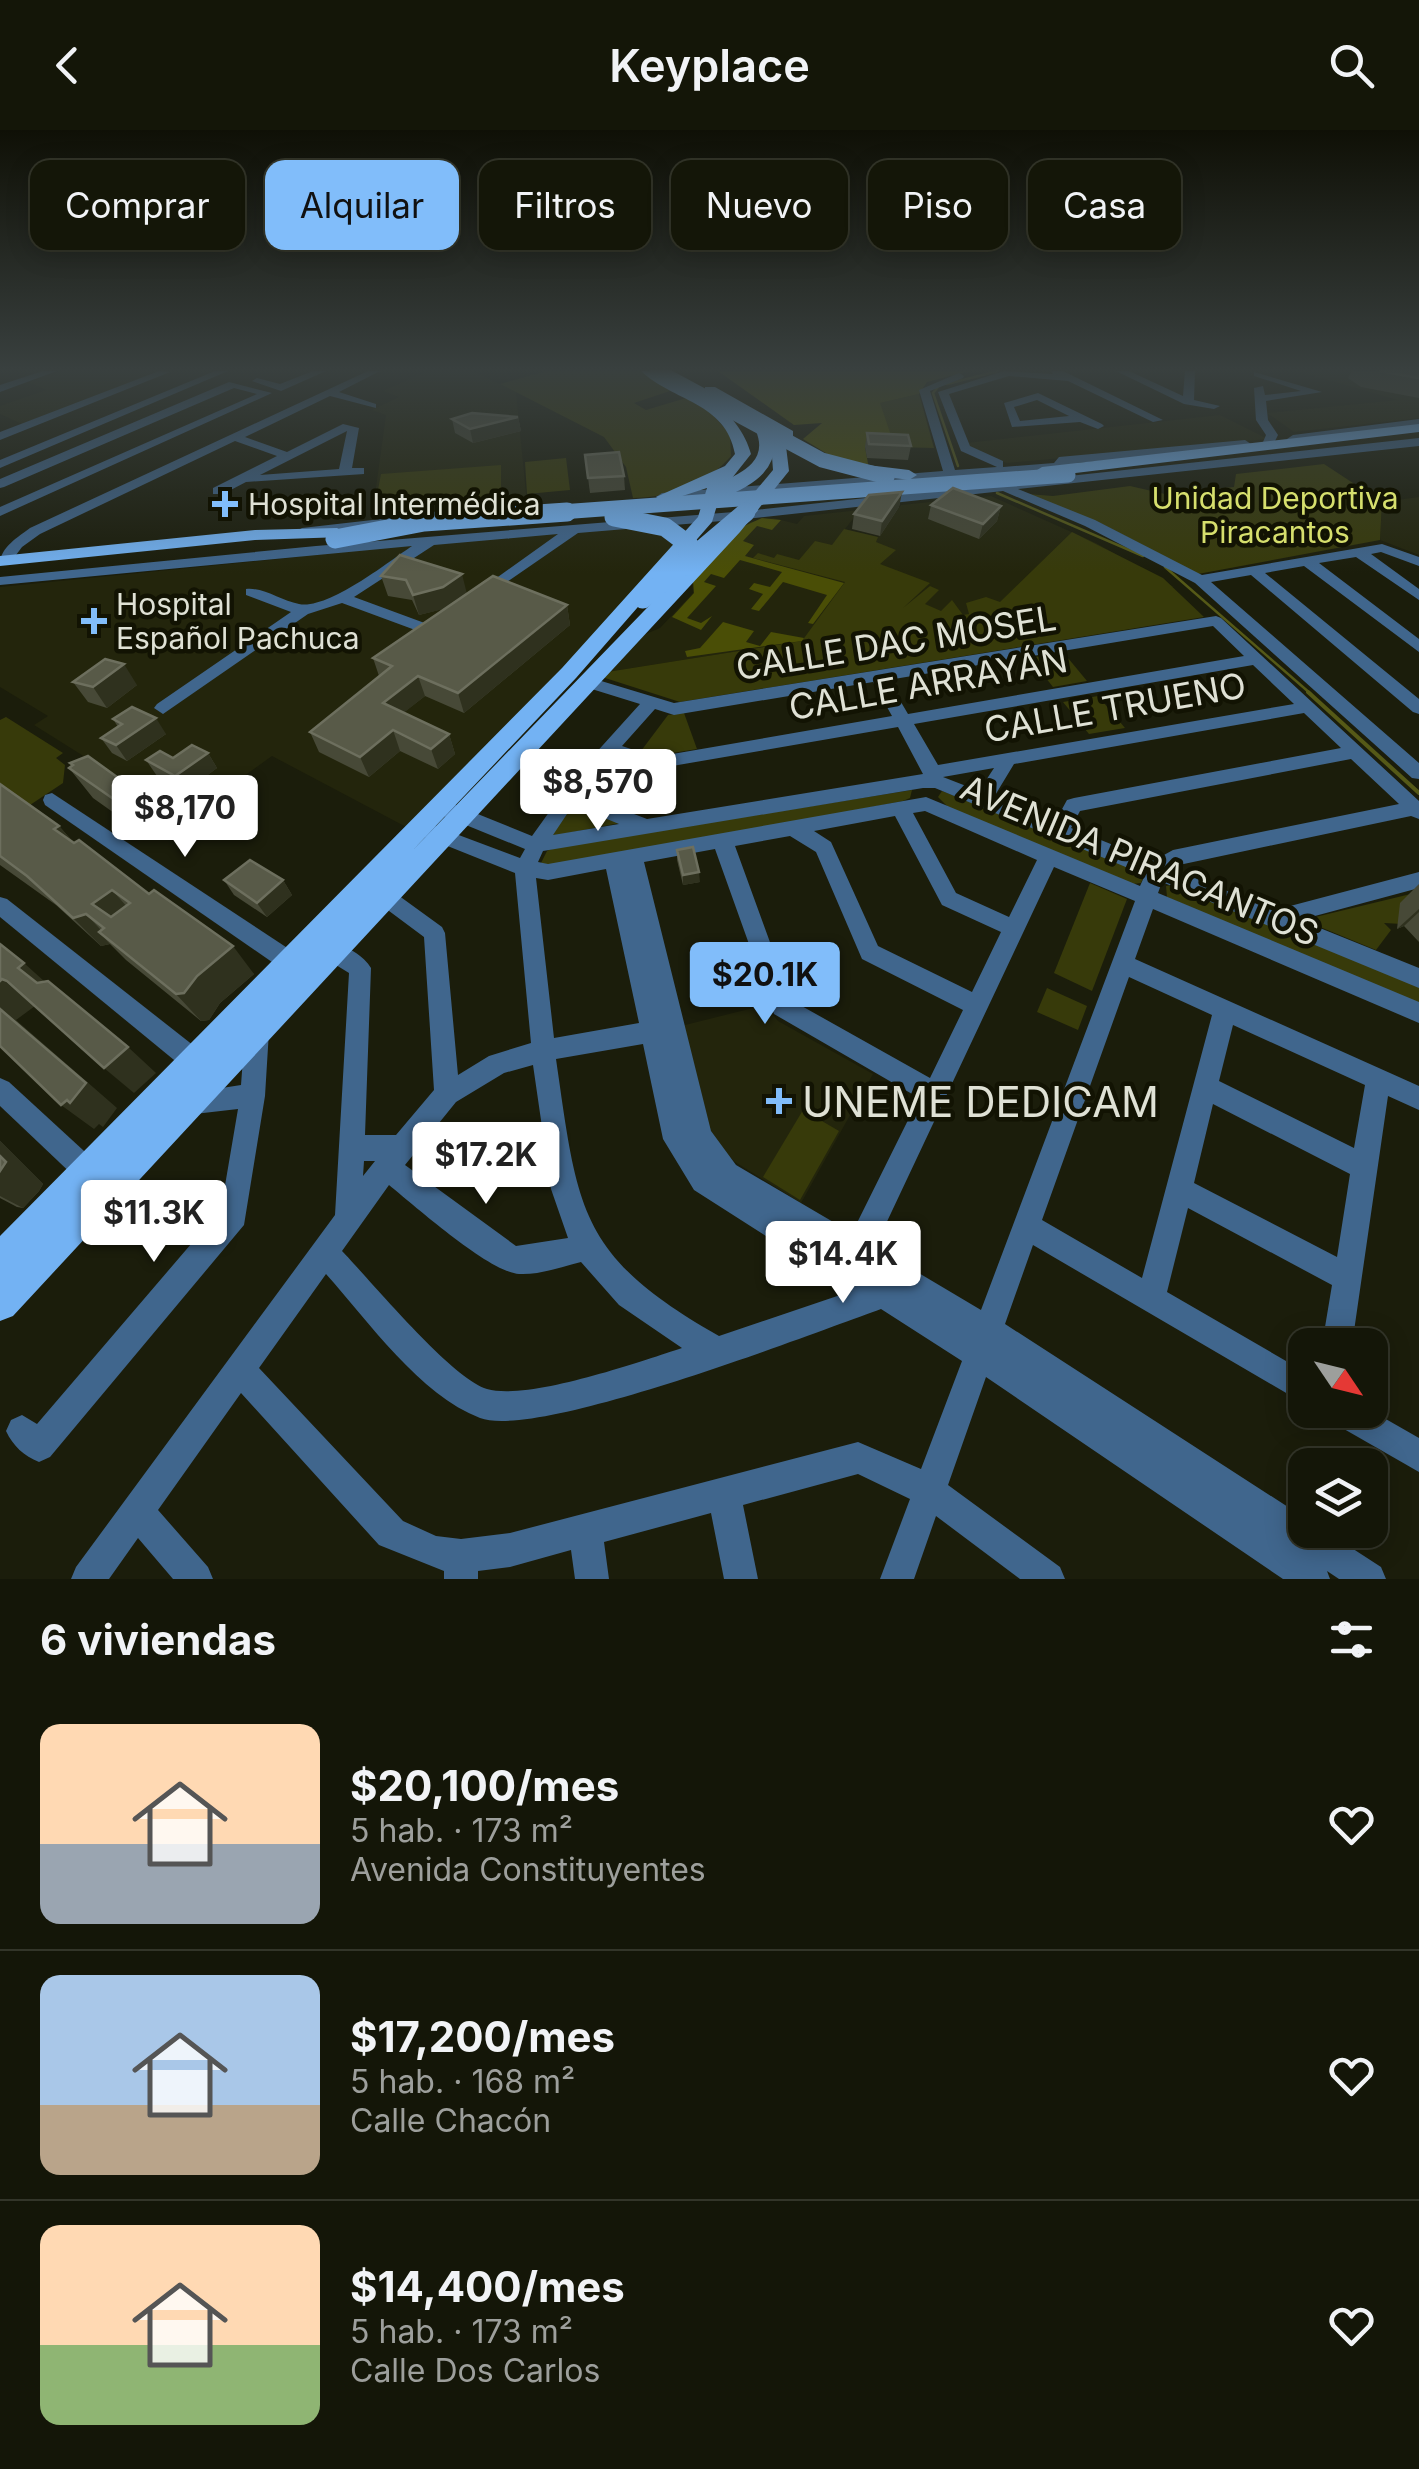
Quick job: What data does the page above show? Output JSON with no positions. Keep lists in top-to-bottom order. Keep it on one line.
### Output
{"streets":{"street":["CALLE DAC MOSEL","CALLE ARRAYÁN","CALLE TRUENO","AVENIDA PIRACANTOS"]},"crossings":[["CALLE DAC MOSEL","CALLE ARRAYÁN"],["CALLE TRUENO","AVENIDA PIRACANTOS"]],"parks":["Unidad Deportiva Piracantos"],"places":{"health":["Hospital Intermédica","Hospital Español Pachuca","UNEME DEDICAM"]},"north":"bottom right","page":{"header":"Keyplace","chip":["Comprar","Alquilar","Filtros","Nuevo","Piso","Casa"],"price":["$8,570","$8,170","$20.1K","$17.2K","$11.3K","$14.4K"],"heading":"6 viviendas","list":[{"name":"$20,100/mes","note":"5 hab. · 173 m² · Avenida Constituyentes"},{"name":"$17,200/mes","note":"5 hab. · 168 m² · Calle Chacón"},{"name":"$14,400/mes","note":"5 hab. · 173 m² · Calle Dos Carlos"}]}}
